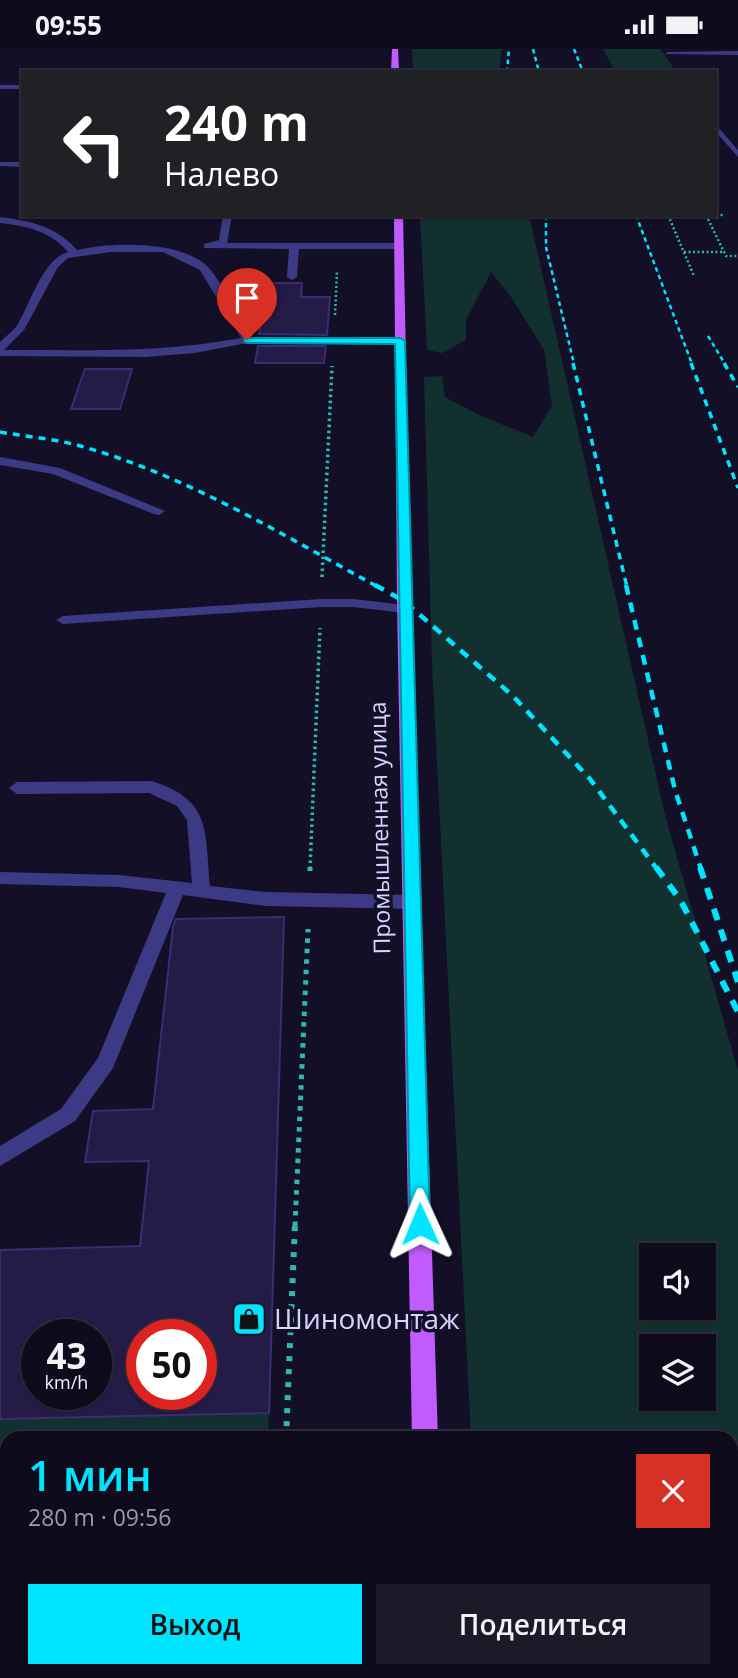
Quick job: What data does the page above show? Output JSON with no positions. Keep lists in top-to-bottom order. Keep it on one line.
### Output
{"streets":{"main road":["Промышленная улица"]},"places":{"shop":["Шиномонтаж"]},"page":{"status":"09:55","turn":["240 m","Налево"],"speed":"43 km/h","limit":"50","heading":["1 мин","280 m · 09:56"],"buttons":["Выход","Поделиться"]}}
